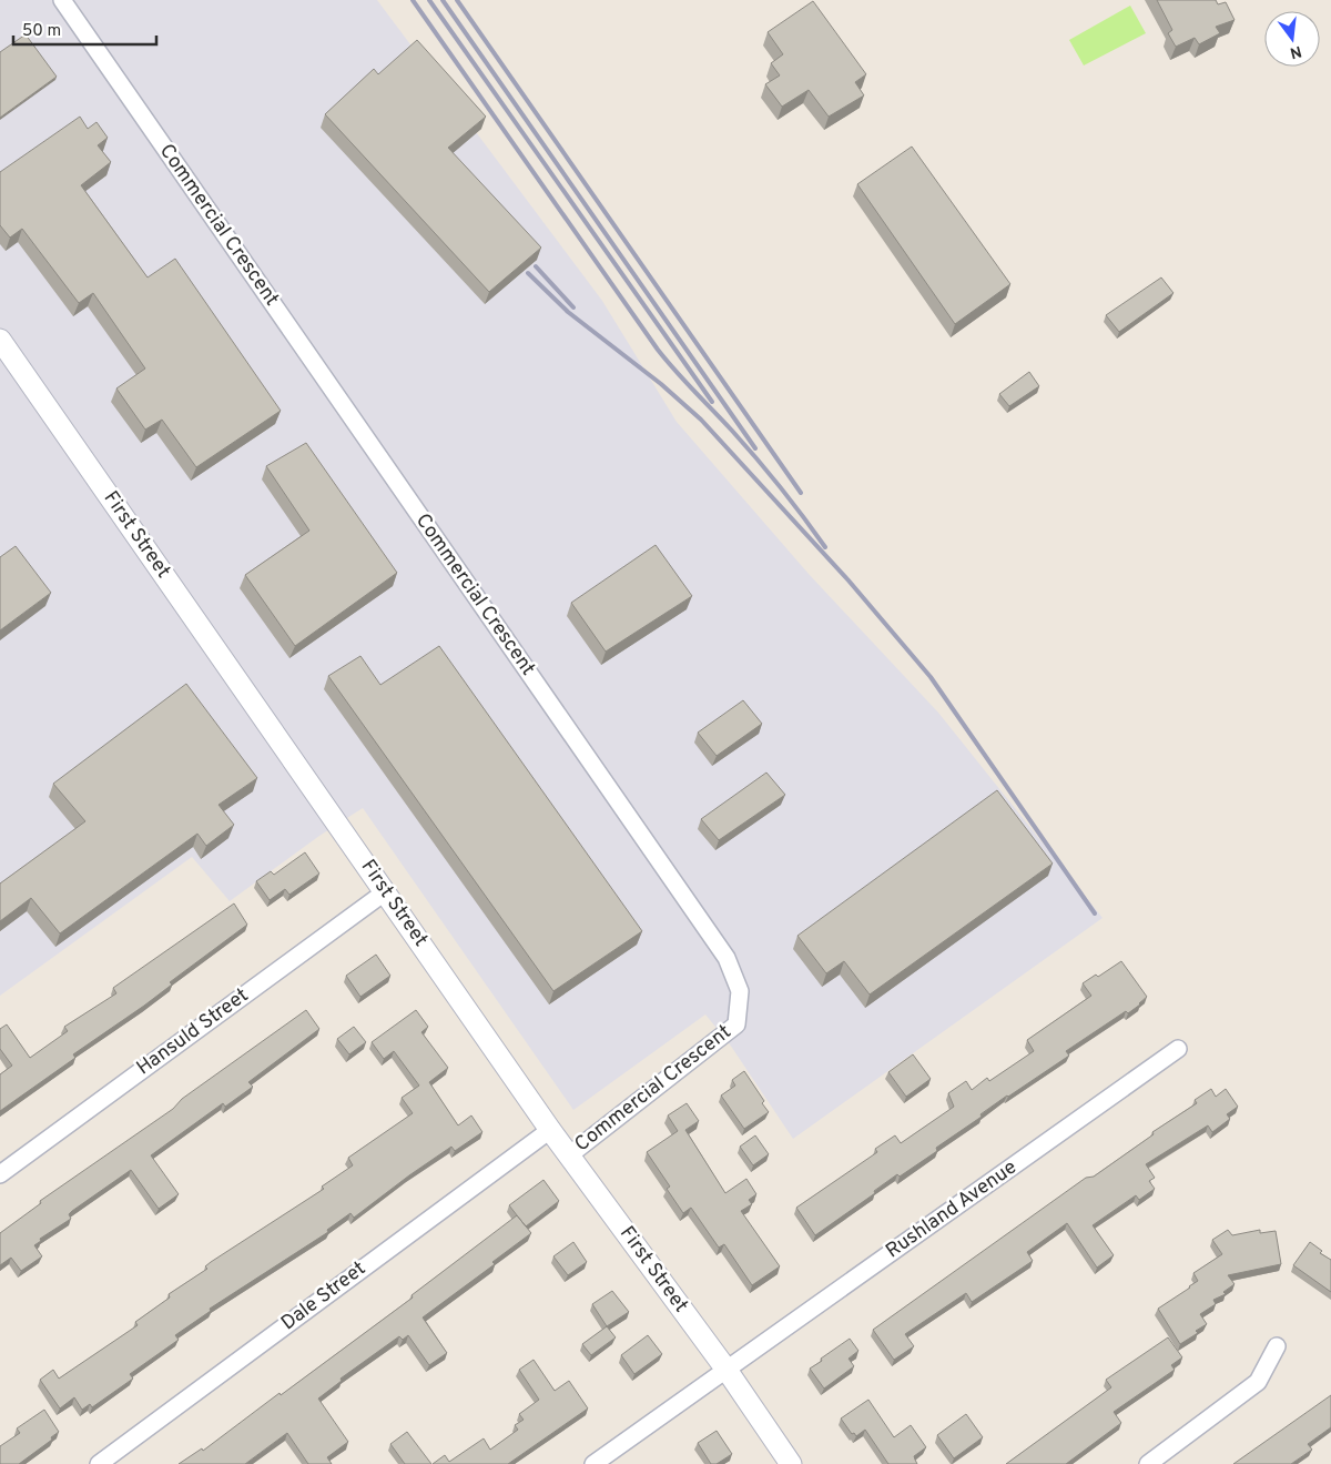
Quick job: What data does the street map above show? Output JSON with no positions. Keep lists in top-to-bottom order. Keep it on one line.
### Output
{"streets":{"street":["Commercial Crescent","First Street","Hansuld Street","Rushland Avenue","Dale Street"]},"crossings":[["Commercial Crescent","First Street"],["First Street","Hansuld Street"],["First Street","Rushland Avenue"],["First Street","Dale Street"]],"scale_bar":"50 m","north":"bottom"}
